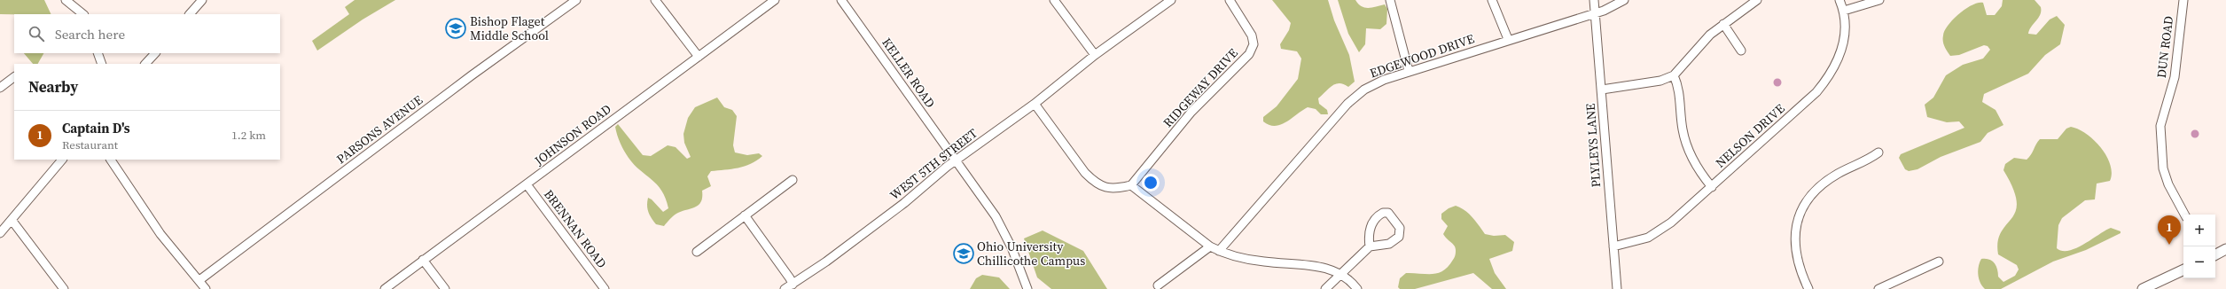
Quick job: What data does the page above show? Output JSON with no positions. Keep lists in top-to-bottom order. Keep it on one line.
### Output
{"streets":{"street":["DUN ROAD","EDGEWOOD DRIVE","KELLER ROAD","RIDGEWAY DRIVE","PARSONS AVENUE","JOHNSON ROAD","NELSON DRIVE","PLYLEYS LANE","WEST 5TH STREET","BRENNAN ROAD"]},"crossings":[["EDGEWOOD DRIVE","PLYLEYS LANE"],["KELLER ROAD","WEST 5TH STREET"],["JOHNSON ROAD","BRENNAN ROAD"],["NELSON DRIVE","PLYLEYS LANE"]],"places":{"school or university":["Bishop Flaget Middle School","Ohio University Chillicothe Campus"]},"page":{"search":"Search here","heading":"Nearby","list":[{"mark":"1","name":"Captain D's","note":"Restaurant","value":"1.2 km"}],"map_buttons":["+","−"],"pins":"1"}}
